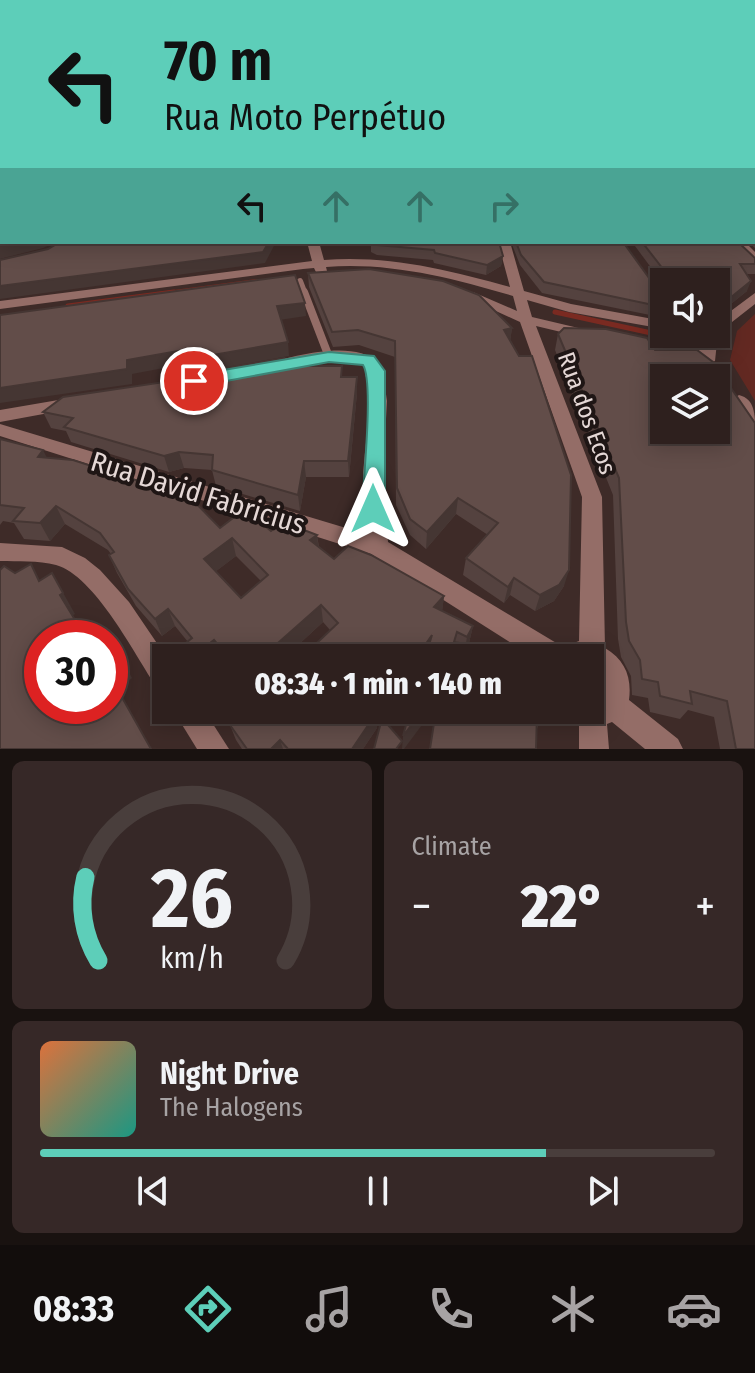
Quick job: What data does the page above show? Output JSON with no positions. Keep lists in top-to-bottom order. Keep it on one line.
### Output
{"streets":{"street":["Rua dos Ecos","Rua David Fabricius"]},"page":{"turn":["70 m","Rua Moto Perpétuo"],"limit":"30","trip":"08:34 · 1 min · 140 m","tile":"Climate","heat":["−","22°","+"],"song":["Night Drive","The Halogens"],"tabs":"08:33","gauge":["26","km/h"]}}
